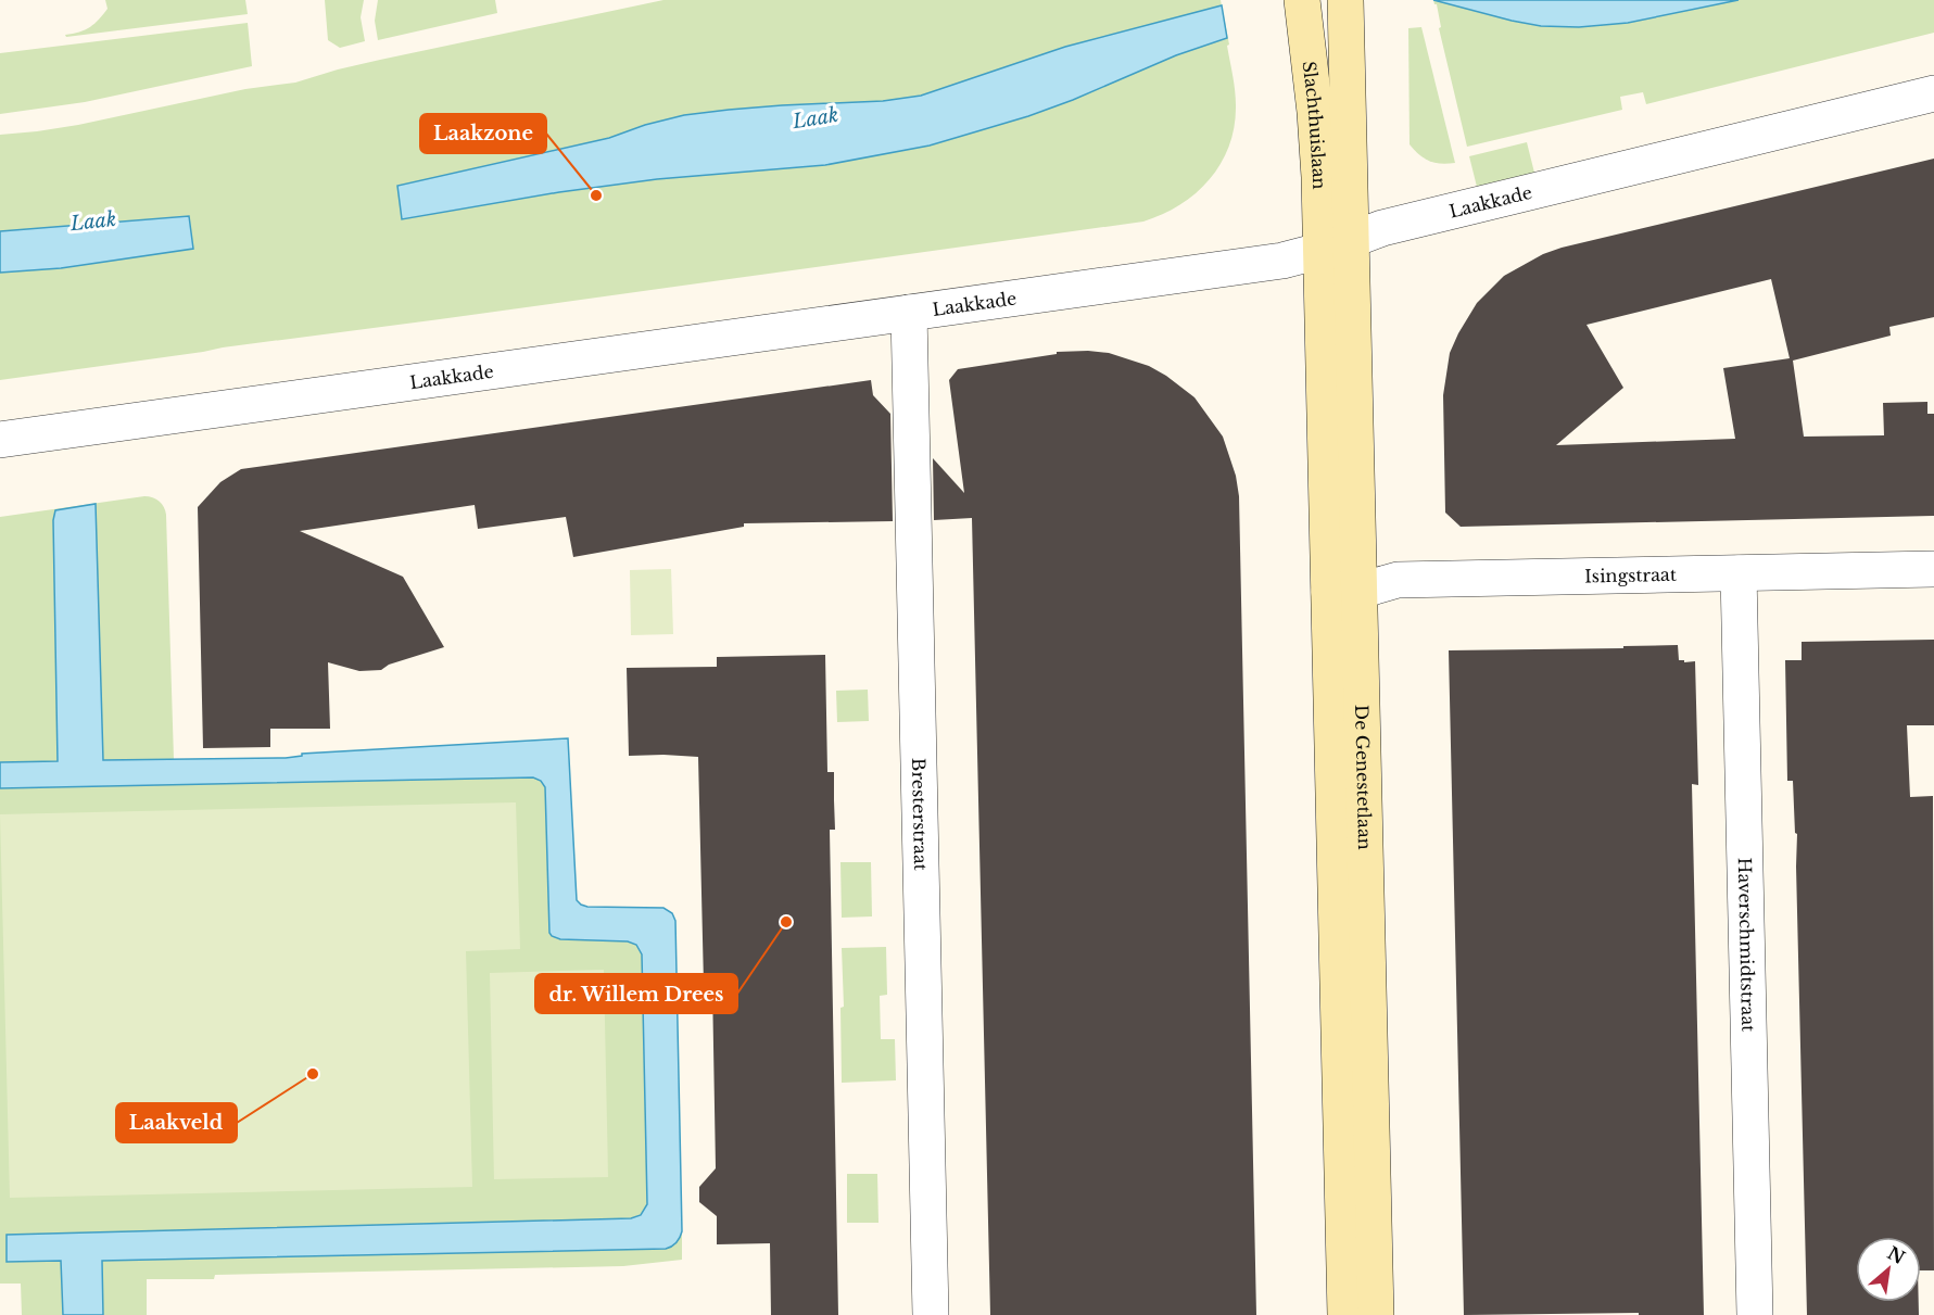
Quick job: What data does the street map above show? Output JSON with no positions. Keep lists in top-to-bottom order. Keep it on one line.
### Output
{"streets":{"main road":["Slachthuislaan","De Genestetlaan"],"street":["Laakkade","Isingstraat","Bresterstraat","Haverschmidtstraat"]},"crossings":[["Slachthuislaan","Laakkade"],["Slachthuislaan","De Genestetlaan"],["Laakkade","De Genestetlaan"],["Laakkade","Bresterstraat"],["Isingstraat","De Genestetlaan"],["Isingstraat","Haverschmidtstraat"]],"water":["Laak"],"places":["Laakzone","dr. Willem Drees","Laakveld"],"north":"top right"}
